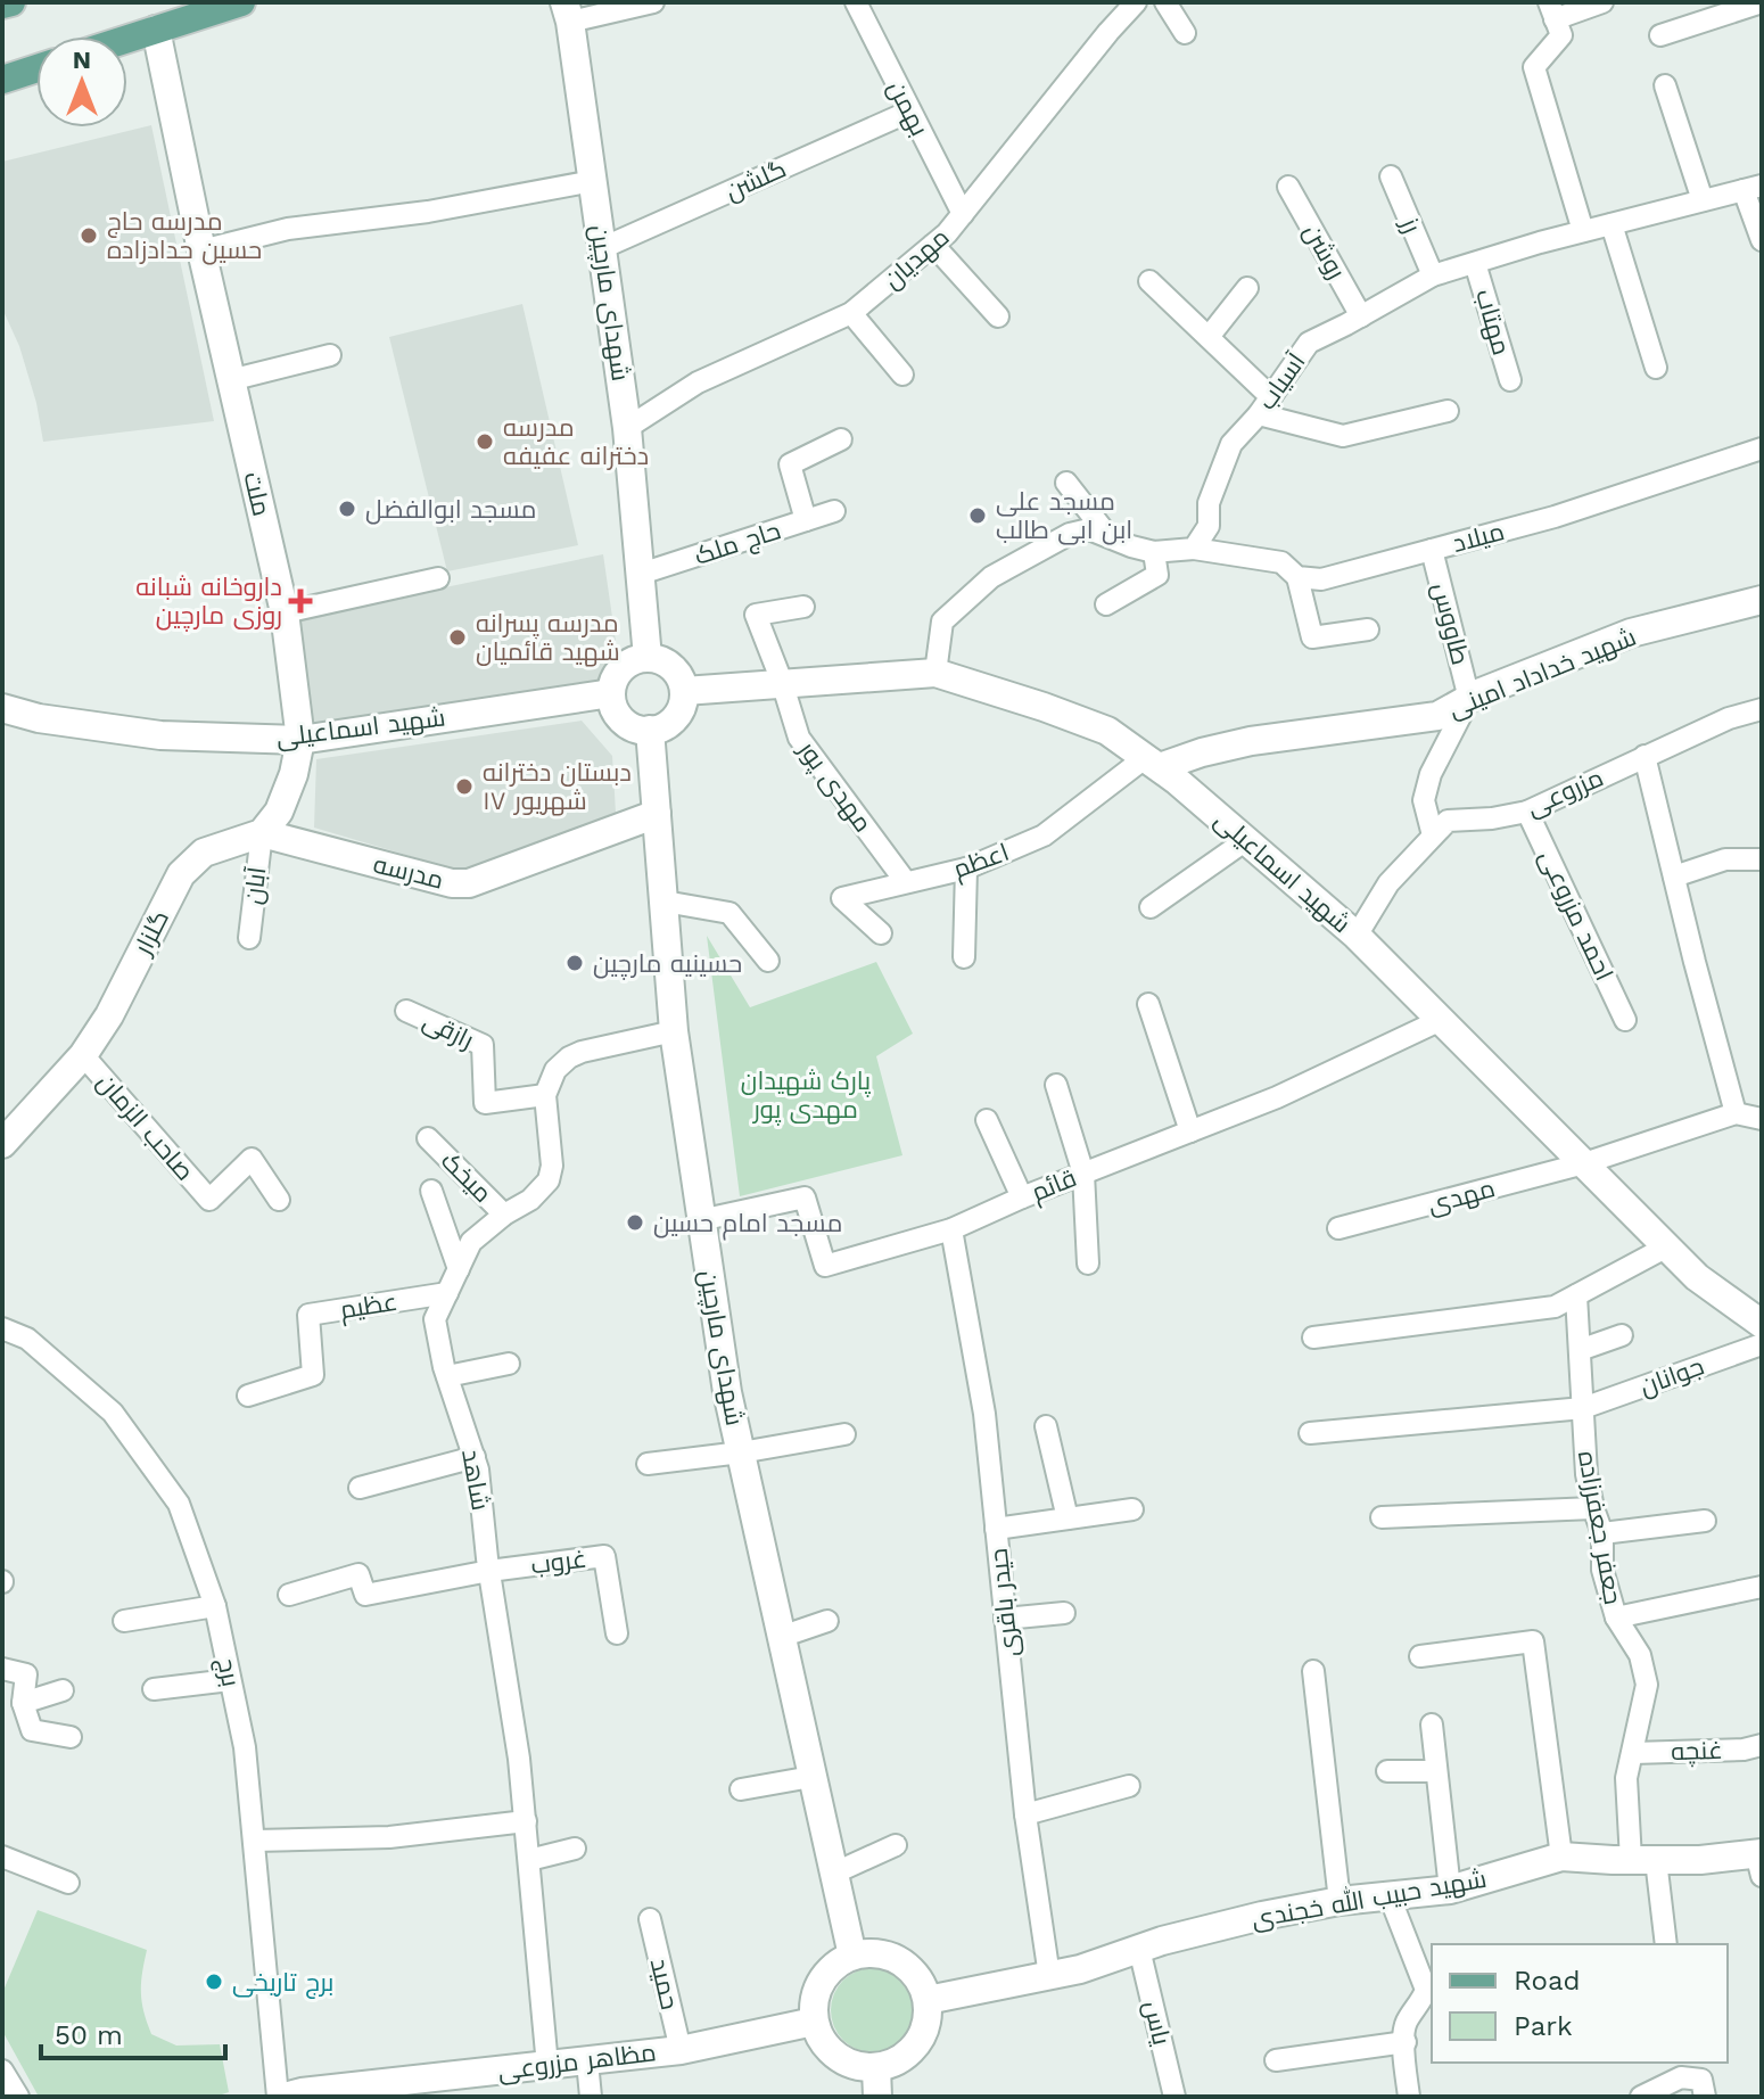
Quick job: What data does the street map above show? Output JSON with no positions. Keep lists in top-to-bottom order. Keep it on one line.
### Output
{"streets":{"street":["بهمن","گلشن","رز","روشن","مهدیان","شهدای مارچین","مهتاب","آسیاب","ملت","میلاد","حاج ملک","طاووس","شهید خداداد امینی","شهید اسماعیلی","مهدی پور","مزروعی","اعظم","مدرسه","آبان","احمد مزروعی","گلزار","رازقی","صاحب الزمان","میخک","قائم","مهدی","عظیم","جوانان","شاهد","جعفر جعفرزاده","غروب","حیدر باقری","برج","غنچه","شهید حبیب الله خجندی","حمید","یاس","مظاهر مزروعی"]},"crossings":[["بهمن","گلشن"],["بهمن","مهدیان"],["گلشن","شهدای مارچین"],["رز","آسیاب"],["روشن","آسیاب"],["مهدیان","شهدای مارچین"],["شهدای مارچین","حاج ملک"],["شهدای مارچین","شهید اسماعیلی"],["شهدای مارچین","مدرسه"],["شهدای مارچین","قائم"],["شهدای مارچین","شهید حبیب الله خجندی"],["شهدای مارچین","مظاهر مزروعی"],["مهتاب","آسیاب"],["آسیاب","میلاد"],["ملت","شهید اسماعیلی"],["میلاد","طاووس"],["طاووس","شهید خداداد امینی"],["شهید خداداد امینی","شهید اسماعیلی"],["شهید خداداد امینی","اعظم"],["شهید اسماعیلی","مهدی پور"],["شهید اسماعیلی","مزروعی"],["شهید اسماعیلی","اعظم"],["شهید اسماعیلی","قائم"],["شهید اسماعیلی","مهدی"],["مهدی پور","اعظم"],["مزروعی","احمد مزروعی"],["مدرسه","آبان"],["مدرسه","گلزار"],["آبان","گلزار"],["گلزار","صاحب الزمان"],["رازقی","شاهد"],["میخک","شاهد"],["قائم","حیدر باقری"],["عظیم","شاهد"],["جوانان","جعفر جعفرزاده"],["شاهد","غروب"],["شاهد","مظاهر مزروعی"],["جعفر جعفرزاده","غنچه"],["جعفر جعفرزاده","شهید حبیب الله خجندی"],["حیدر باقری","شهید حبیب الله خجندی"],["شهید حبیب الله خجندی","یاس"],["شهید حبیب الله خجندی","مظاهر مزروعی"],["حمید","مظاهر مزروعی"]],"parks":["پارک شهیدان مهدی پور"],"places":{"other":["مدرسه حاج حسین حدادزاده","مدرسه دخترانه عفیفه","مسجد ابوالفضل","مسجد علی ابن ابی طالب","مدرسه پسرانه شهید قائمیان","دبستان دخترانه ۱۷ شهریور","حسینیه مارچین","مسجد امام حسین","برج تاریخی"],"health":["داروخانه شبانه روزی مارچین"]},"legend":["Road","Park"],"scale_bar":"50 m","north":"top"}
